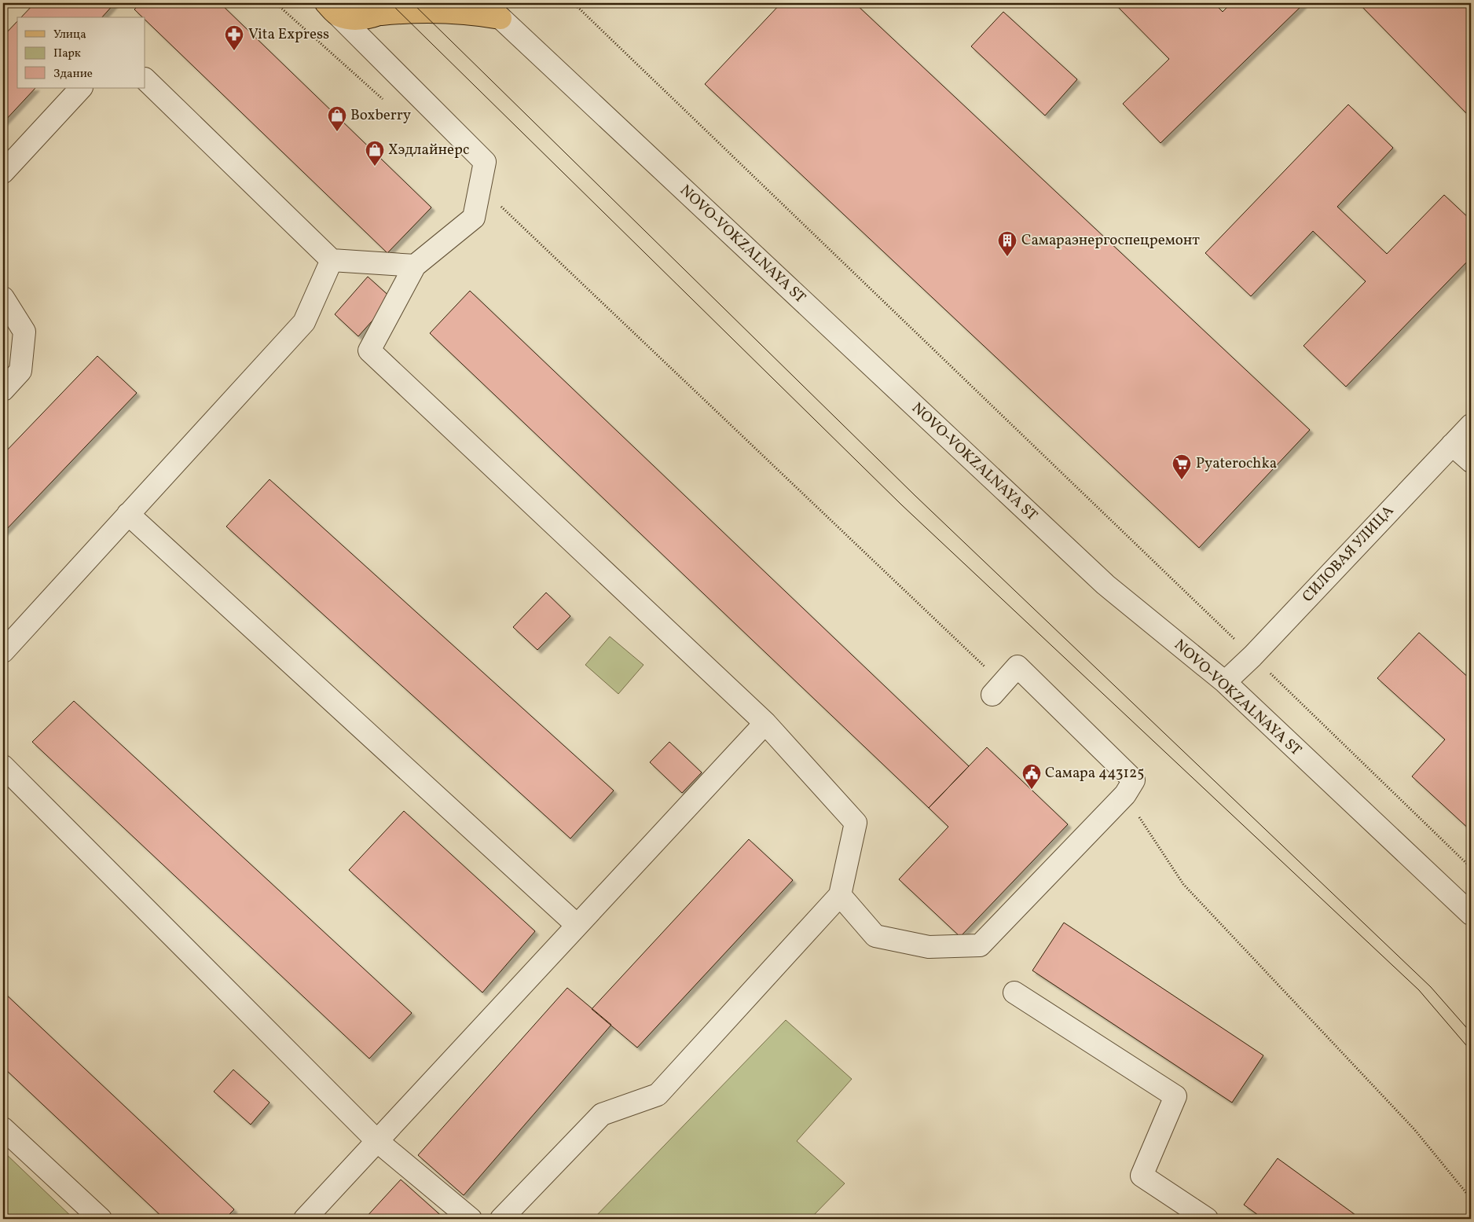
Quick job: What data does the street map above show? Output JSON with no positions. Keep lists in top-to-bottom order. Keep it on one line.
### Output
{"streets":{"street":["NOVO-VOKZALNAYA ST","СИЛОВАЯ УЛИЦА"]},"crossings":[["NOVO-VOKZALNAYA ST","СИЛОВАЯ УЛИЦА"]],"places":{"pharmacy":["Vita Express"],"shop":["Boxberry","Хэдлайнерс"],"building":["Самараэнергоспецремонт"],"supermarket":["Pyaterochka"],"public building":["Самара 443125"]},"legend":["Улица","Парк","Здание"]}
